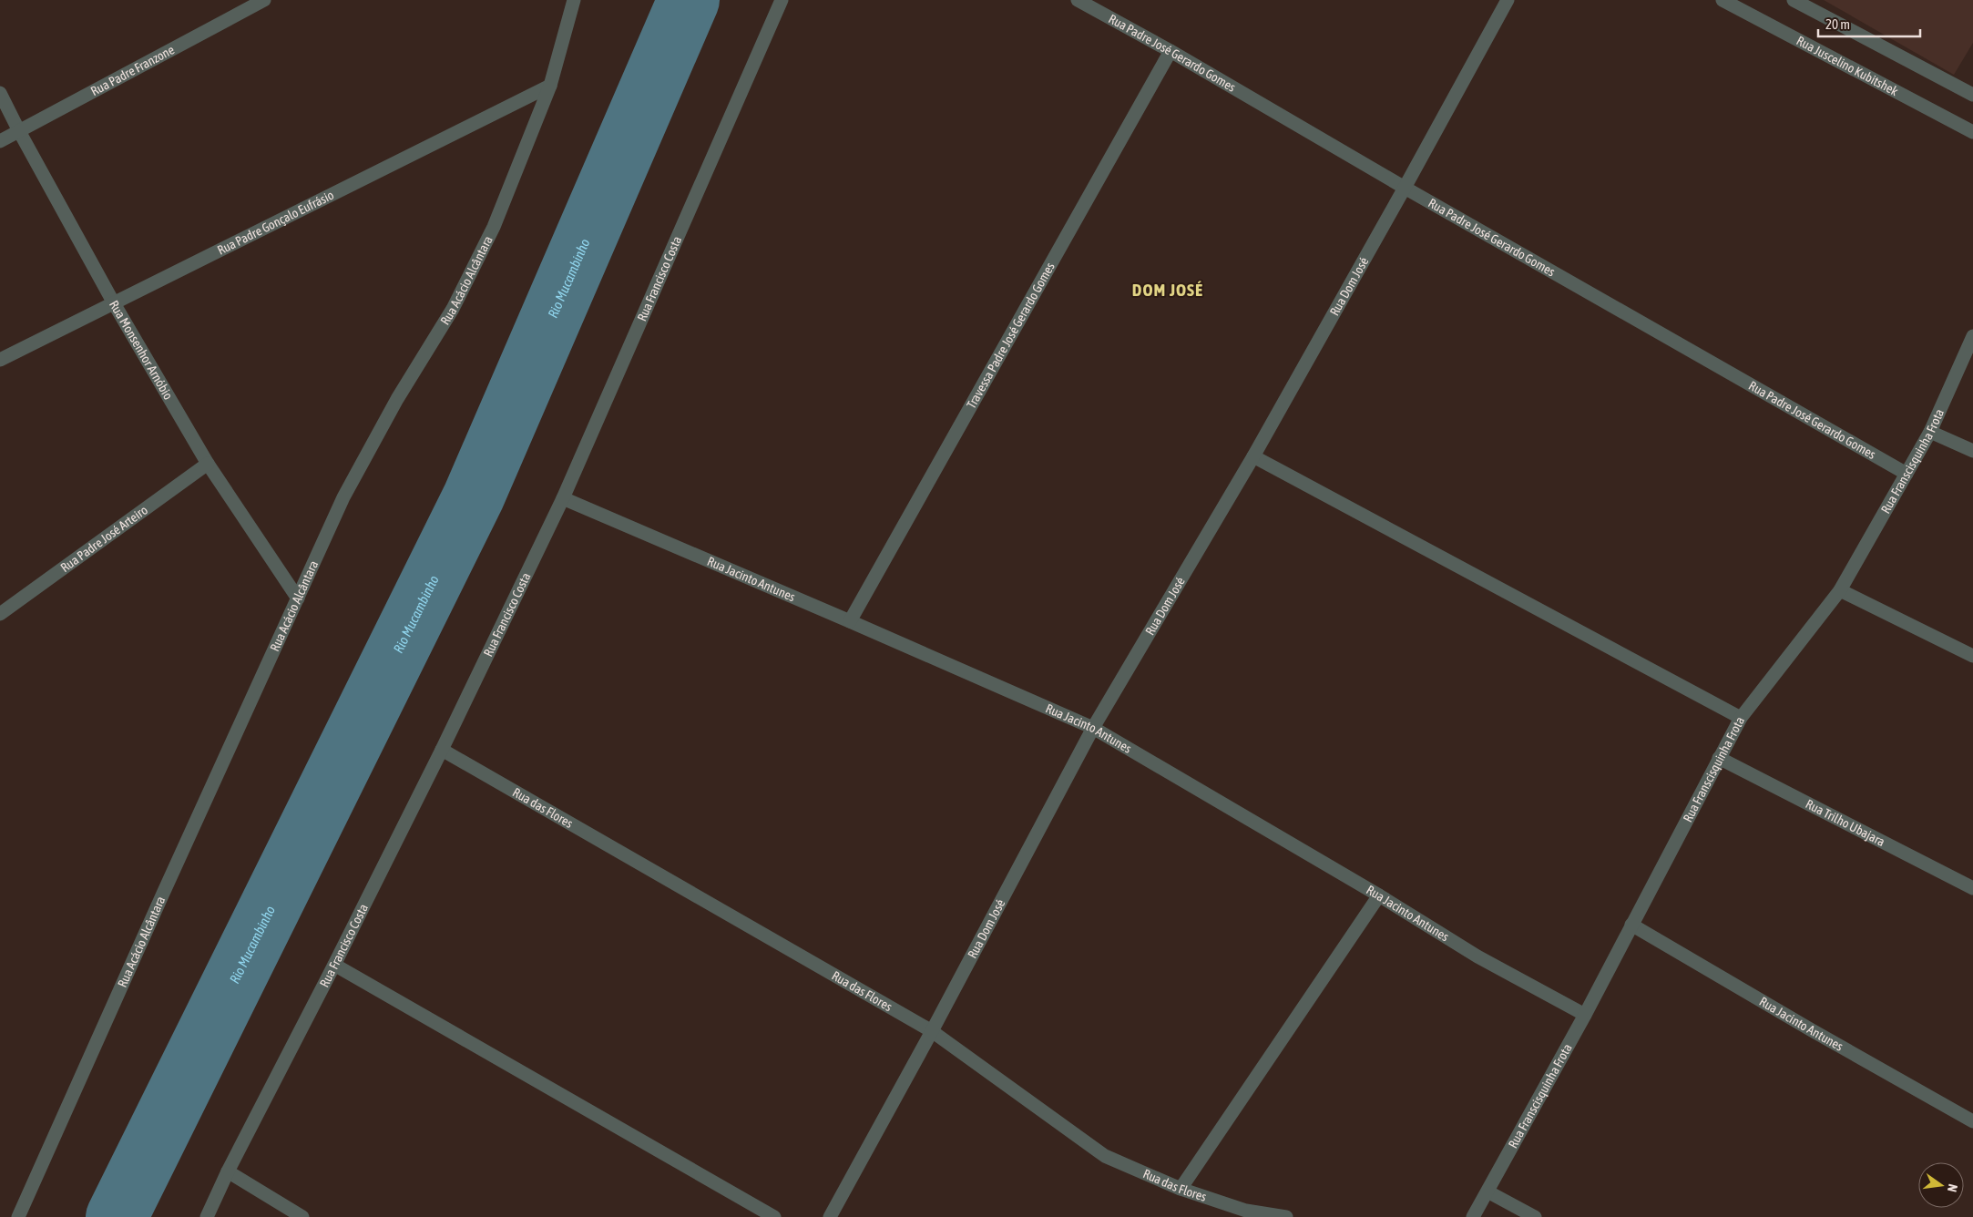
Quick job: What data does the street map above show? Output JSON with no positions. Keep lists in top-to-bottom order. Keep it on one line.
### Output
{"streets":{"street":["Rua Padre José Gerardo Gomes","Rua Juscelino Kubitshek","Rua Padre Franzone","Rua Padre Gonçalo Eufrásio","Rua Francisco Costa","Rua Acácio Alcântara","Rua Dom José","Travessa Padre José Gerardo Gomes","Rua Monsenhor Arnóbio","Rua Franscisquinha Frota","Rua Padre José Arteiro","Rua Jacinto Antunes","Rua das Flores","Rua Trilho Ubajara"]},"crossings":[["Rua Padre José Gerardo Gomes","Rua Dom José"],["Rua Padre José Gerardo Gomes","Travessa Padre José Gerardo Gomes"],["Rua Padre José Gerardo Gomes","Rua Franscisquinha Frota"],["Rua Padre Franzone","Rua Monsenhor Arnóbio"],["Rua Padre Gonçalo Eufrásio","Rua Acácio Alcântara"],["Rua Padre Gonçalo Eufrásio","Rua Monsenhor Arnóbio"],["Rua Francisco Costa","Rua Jacinto Antunes"],["Rua Francisco Costa","Rua das Flores"],["Rua Acácio Alcântara","Rua Monsenhor Arnóbio"],["Rua Dom José","Rua Jacinto Antunes"],["Rua Dom José","Rua das Flores"],["Travessa Padre José Gerardo Gomes","Rua Jacinto Antunes"],["Rua Monsenhor Arnóbio","Rua Padre José Arteiro"],["Rua Franscisquinha Frota","Rua Jacinto Antunes"],["Rua Franscisquinha Frota","Rua Trilho Ubajara"]],"districts":["DOM JOSÉ"],"water":["Rio Mucambinho"],"scale_bar":"20 m","north":"right"}
